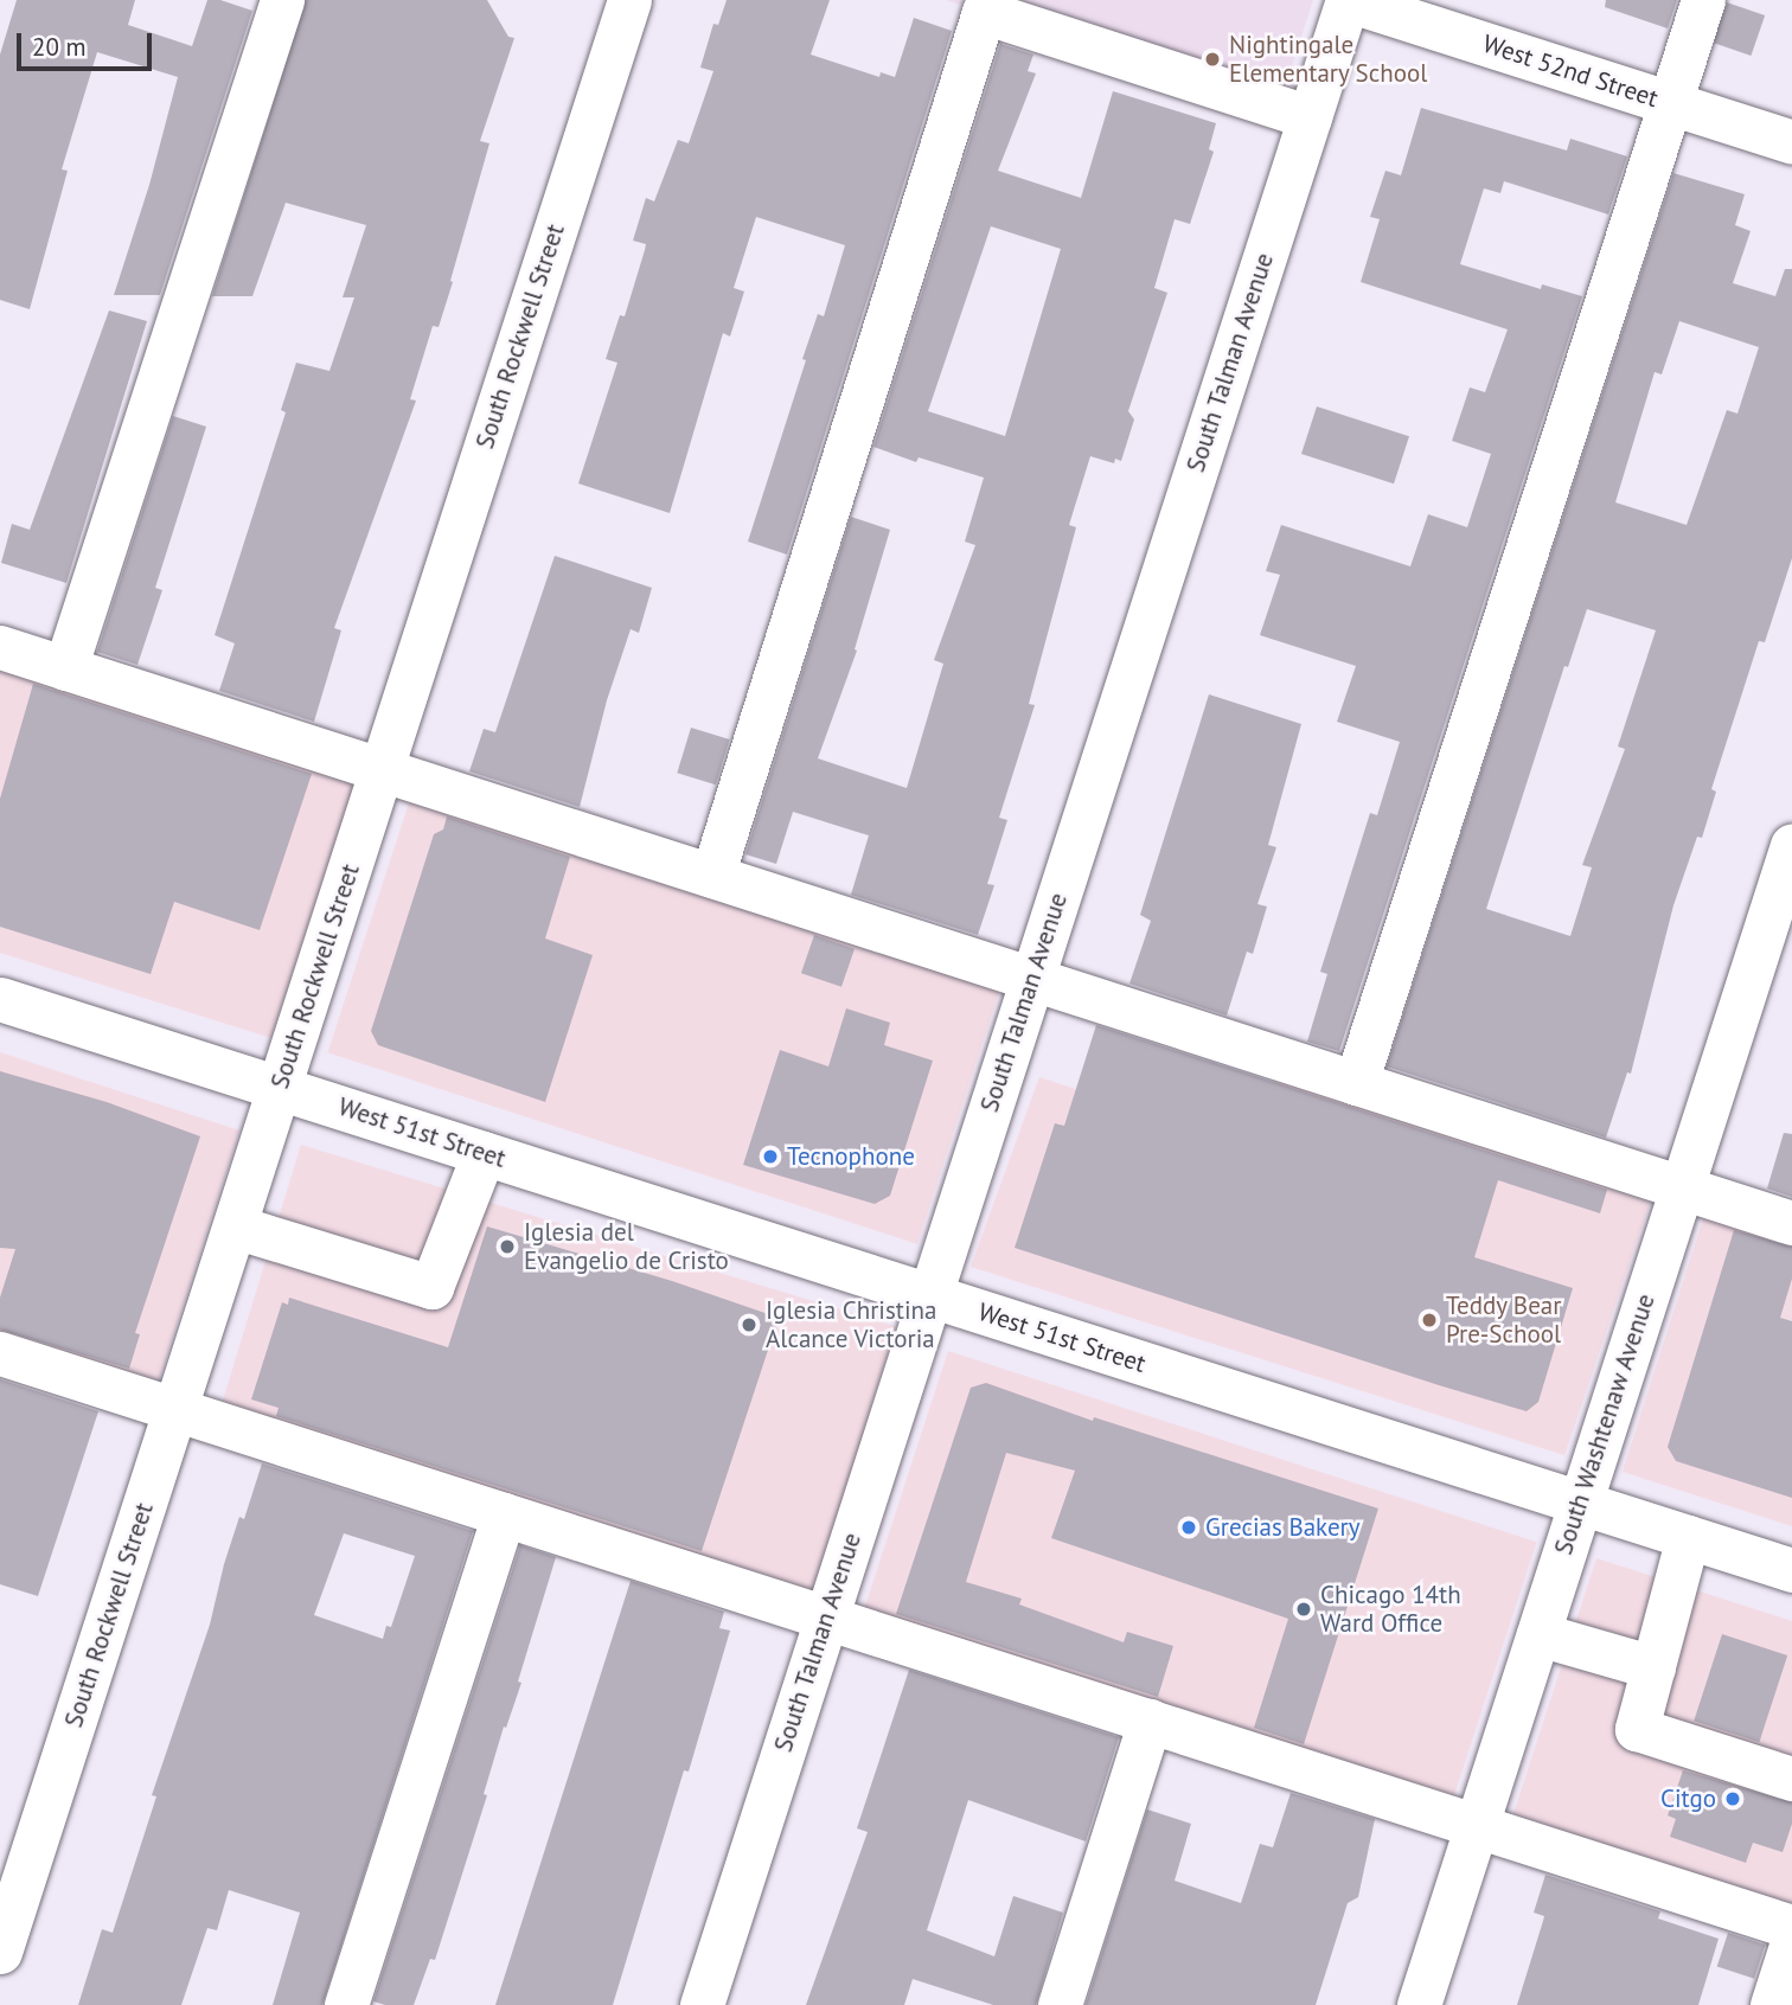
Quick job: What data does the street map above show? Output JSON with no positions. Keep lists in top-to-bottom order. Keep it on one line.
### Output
{"streets":{"street":["West 52nd Street","South Rockwell Street","South Talman Avenue","West 51st Street","South Washtenaw Avenue"]},"crossings":[["West 52nd Street","South Talman Avenue"],["South Rockwell Street","West 51st Street"],["South Talman Avenue","West 51st Street"],["West 51st Street","South Washtenaw Avenue"]],"places":["Nightingale Elementary School","Tecnophone","Iglesia del Evangelio de Cristo","Teddy Bear Pre-School","Iglesia Christina Alcance Victoria","Grecias Bakery","Chicago 14th Ward Office","Citgo"],"scale_bar":"20 m"}
